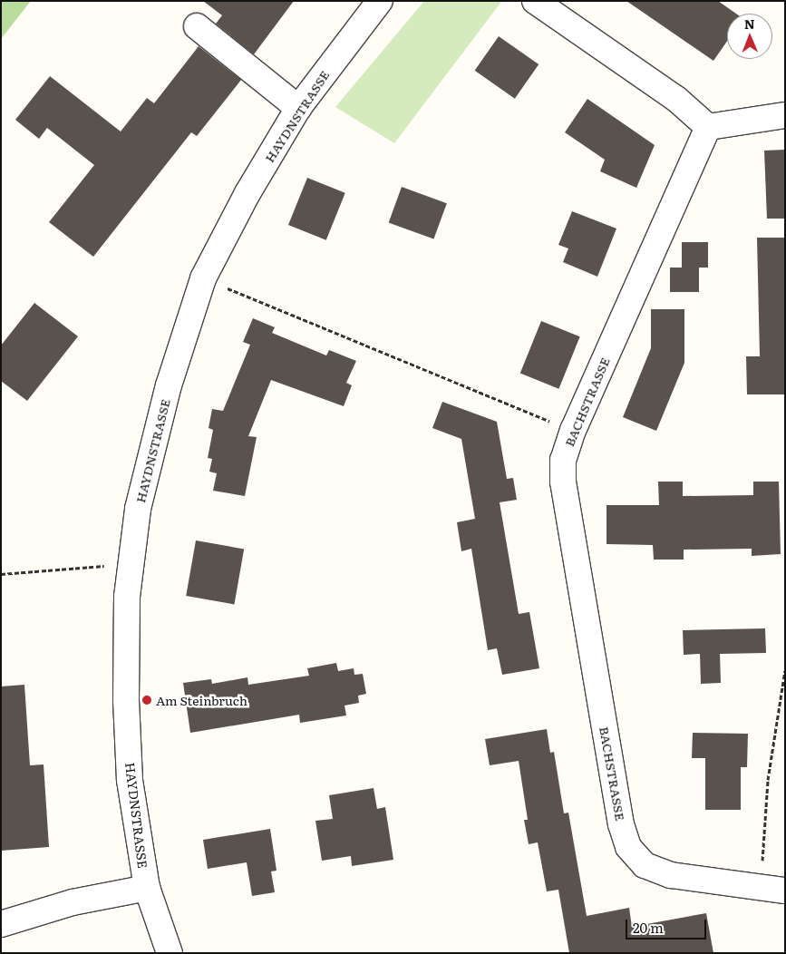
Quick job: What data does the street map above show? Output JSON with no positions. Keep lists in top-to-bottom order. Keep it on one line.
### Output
{"streets":{"street":["HAYDNSTRASSE","BACHSTRASSE"]},"places":["Am Steinbruch"],"scale_bar":"20 m","north":"top"}
